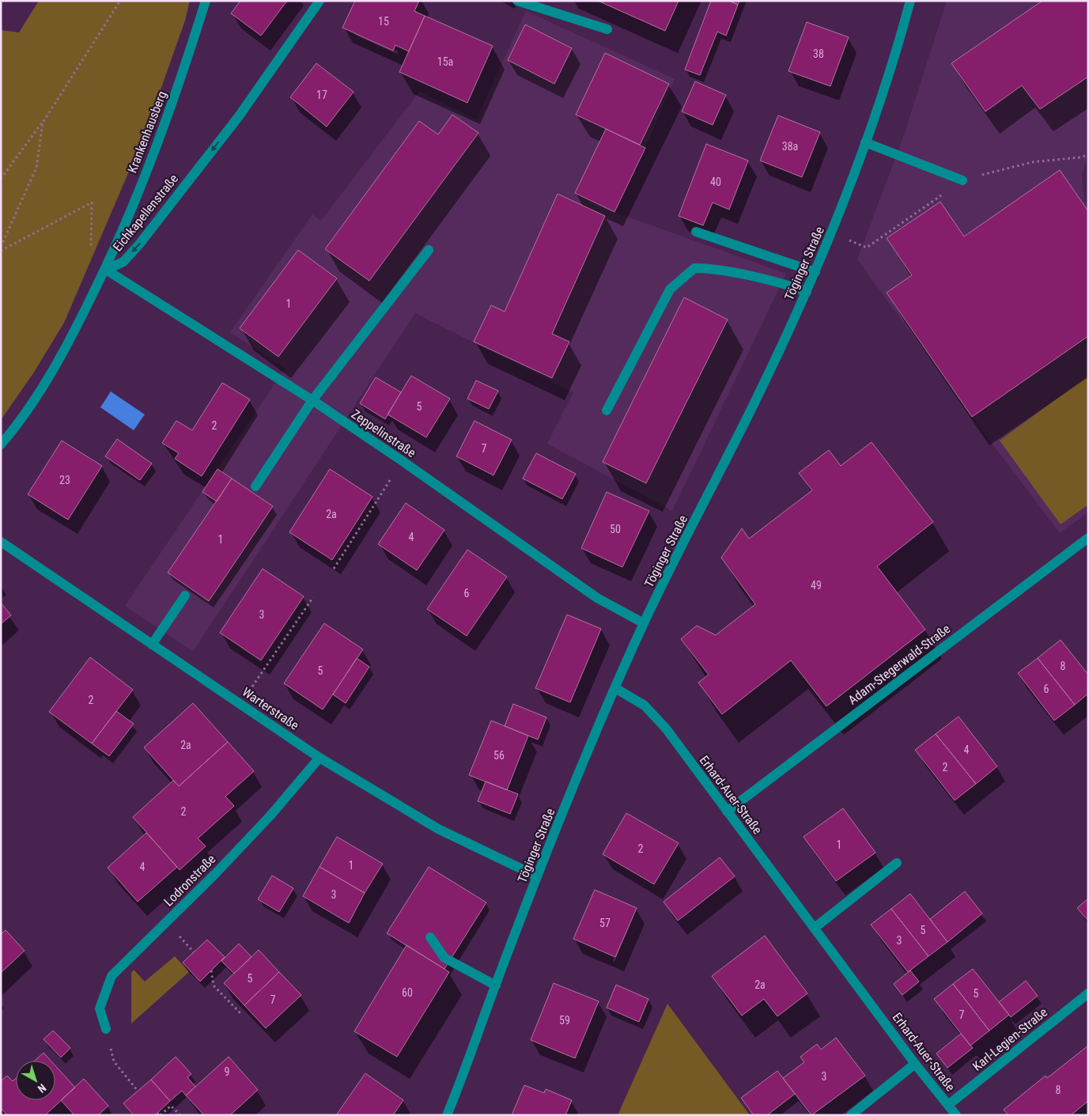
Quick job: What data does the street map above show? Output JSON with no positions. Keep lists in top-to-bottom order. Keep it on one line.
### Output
{"streets":{"street":["Krankenhausberg","Eichkapellenstraße","Töginger Straße","Zeppelinstraße","Adam-Stegerwald-Straße","Warterstraße","Erhard-Auer-Straße","Lodronstraße","Karl-Legien-Straße"]},"crossings":[["Krankenhausberg","Eichkapellenstraße"],["Krankenhausberg","Zeppelinstraße"],["Eichkapellenstraße","Zeppelinstraße"],["Töginger Straße","Zeppelinstraße"],["Töginger Straße","Warterstraße"],["Töginger Straße","Erhard-Auer-Straße"],["Adam-Stegerwald-Straße","Erhard-Auer-Straße"],["Warterstraße","Lodronstraße"],["Erhard-Auer-Straße","Karl-Legien-Straße"]],"one_way":["Eichkapellenstraße"],"house_numbers":["15","38","15a","17","38a","40","1","5","2","7","23","2a","50","4","1","49","6","3","8","5","6","2","2a","4","56","2","2","1","2","1","4","3","57","5","3","5","2a","60","5","7","7","59","9","3","8"],"north":"bottom right"}
